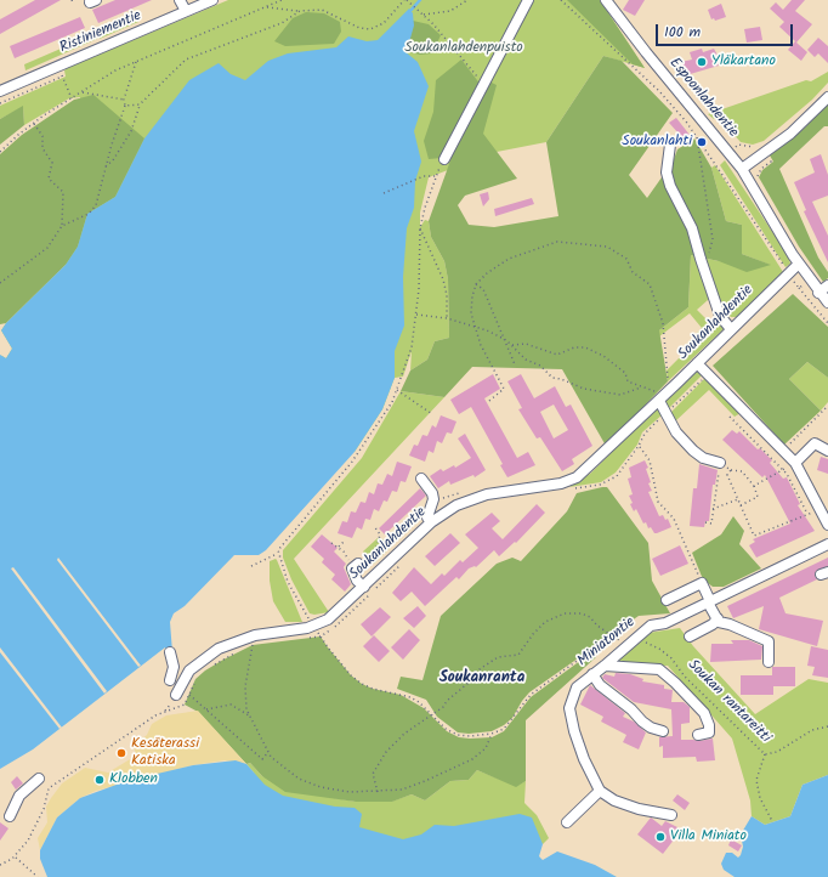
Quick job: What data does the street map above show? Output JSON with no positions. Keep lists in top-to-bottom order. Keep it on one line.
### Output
{"streets":{"street":["Ristiniementie","Espoonlahdentie","Soukanlahdentie","Miniatontie"],"path":["Soukan rantareitti"]},"crossings":[["Espoonlahdentie","Soukanlahdentie"]],"districts":["Soukanranta"],"parks":["Soukanlahdenpuisto"],"places":["Yläkartano","Soukanlahti","Kesäterassi Katiska","Klobben","Villa Miniato"],"scale_bar":"100 m"}
